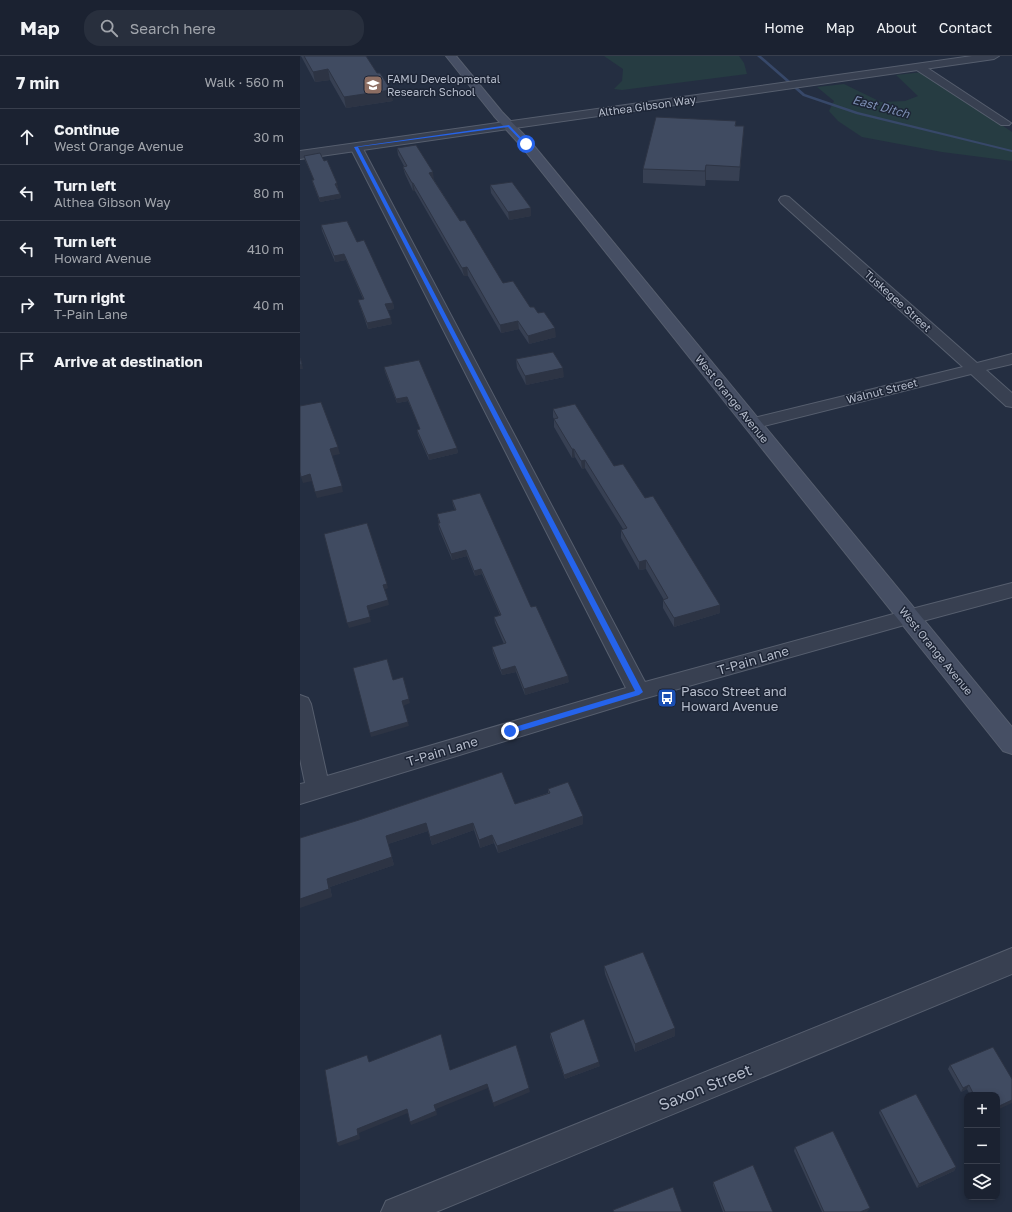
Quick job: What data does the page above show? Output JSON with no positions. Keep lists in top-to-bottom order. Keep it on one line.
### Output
{"streets":{"main road":["West Orange Avenue"],"street":["Althea Gibson Way","Tuskegee Street","Walnut Street","T-Pain Lane","Saxon Street"]},"crossings":[["Althea Gibson Way","West Orange Avenue"],["Tuskegee Street","Walnut Street"],["Walnut Street","West Orange Avenue"],["West Orange Avenue","T-Pain Lane"]],"water":["East Ditch"],"places":{"school or university":["FAMU Developmental Research School"],"bus stop":["Pasco Street and Howard Avenue"]},"page":{"header":"Map","search":"Search here","nav":["Home","Map","About","Contact"],"heading":["7 min","Walk · 560 m"],"list":[["Continue","West Orange Avenue","30 m"],["Turn left","Althea Gibson Way","80 m"],["Turn left","Howard Avenue","410 m"],["Turn right","T-Pain Lane","40 m"],"Arrive at destination"],"map_buttons":["+","−"]}}
